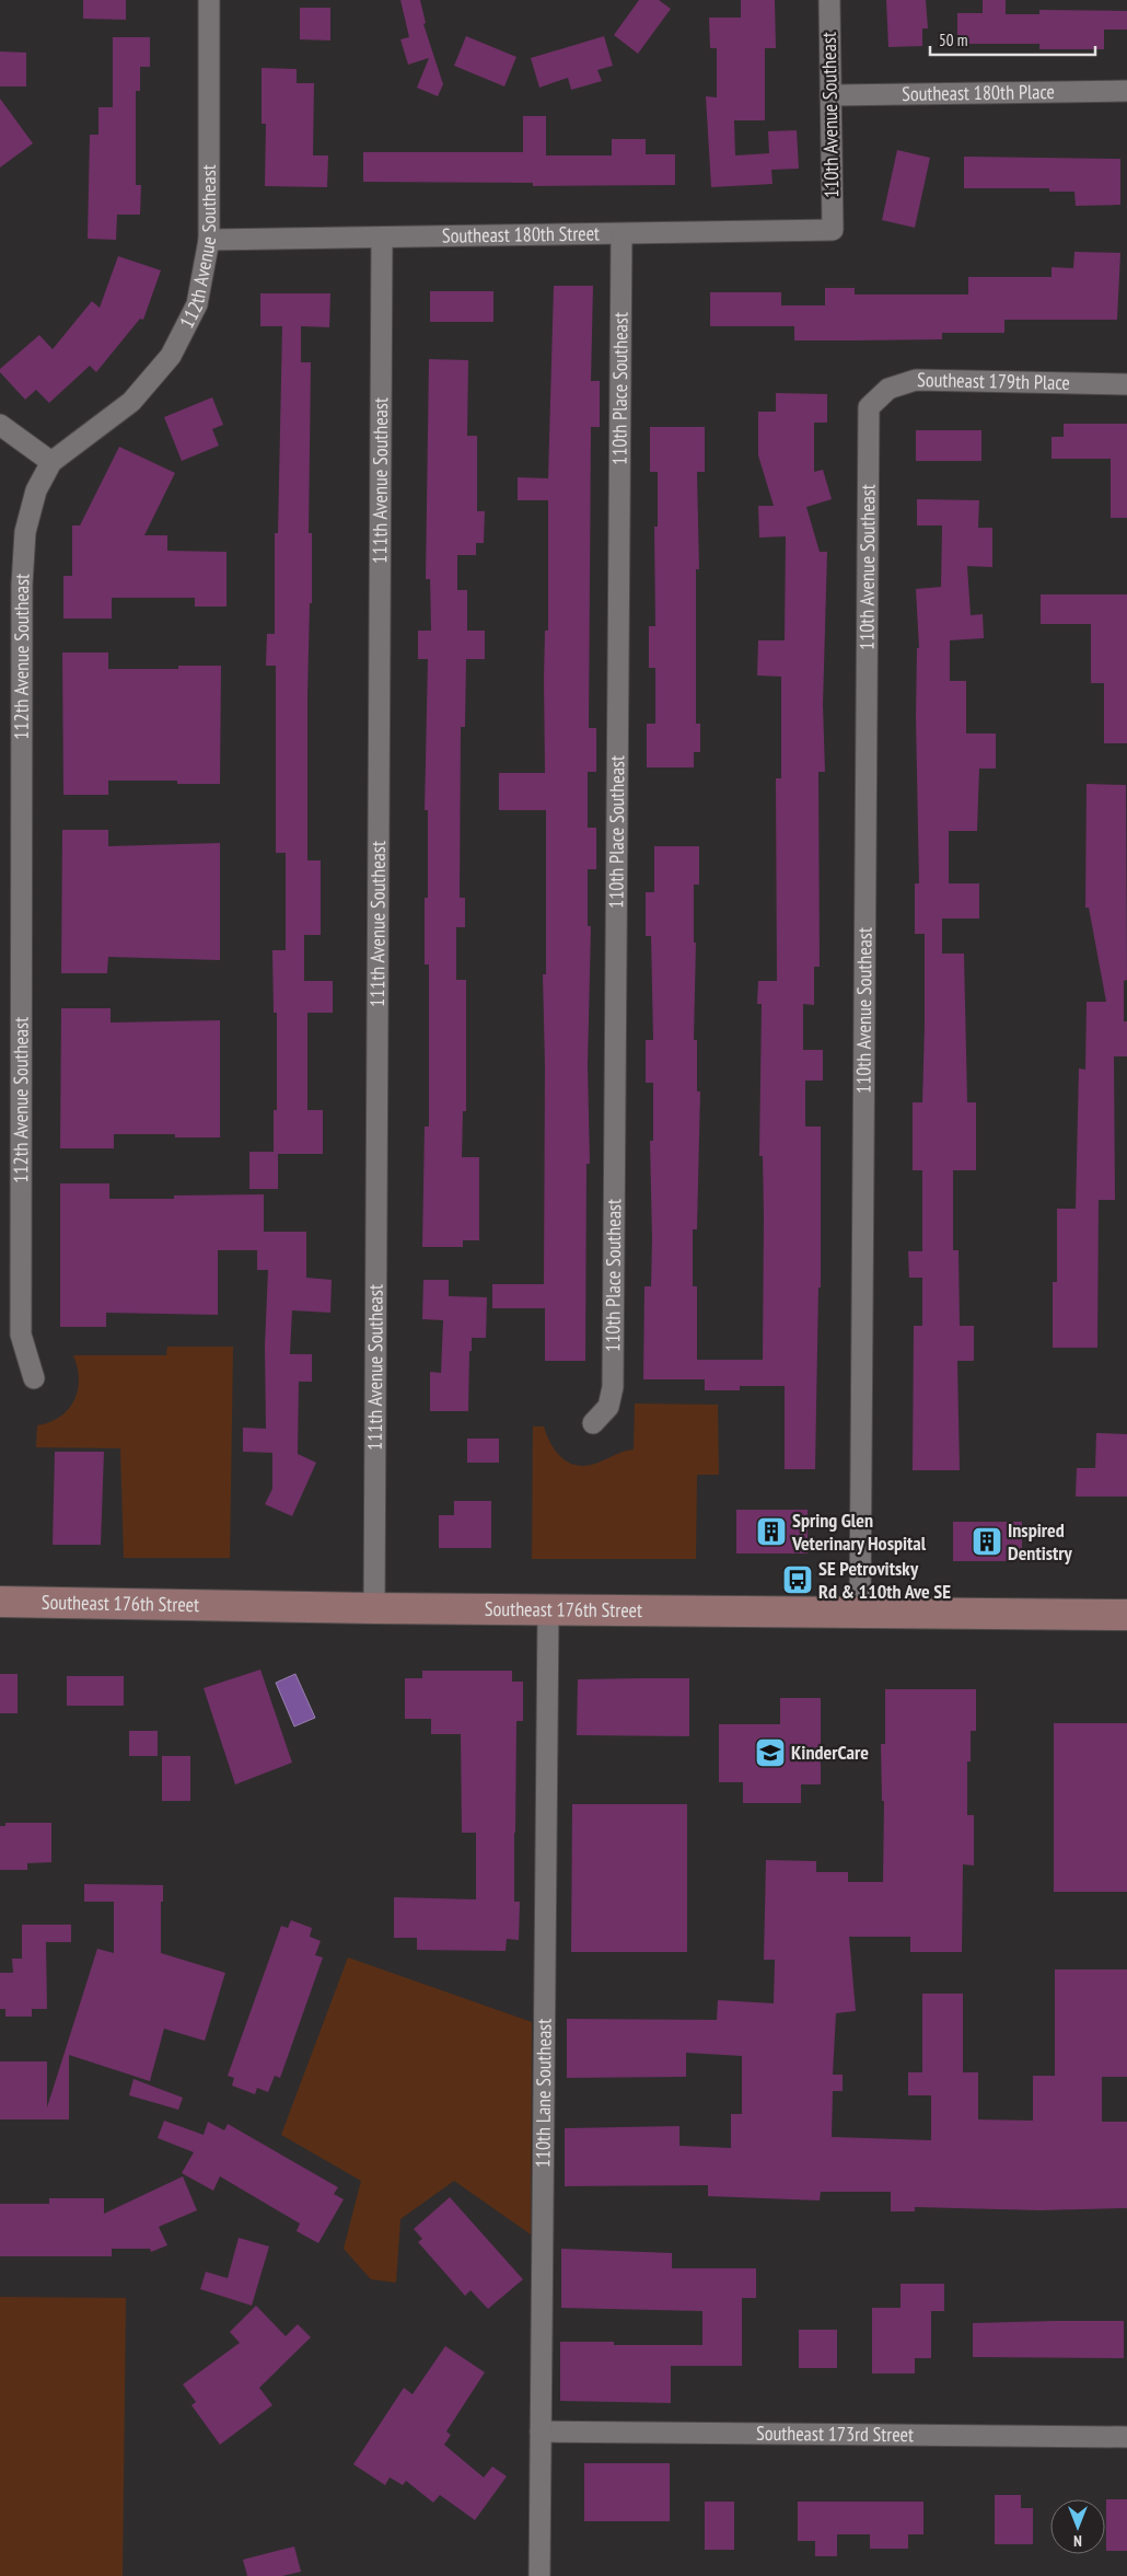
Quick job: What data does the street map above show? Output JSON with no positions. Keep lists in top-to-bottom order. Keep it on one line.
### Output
{"streets":{"main road":["Southeast 176th Street"],"street":["Southeast 180th Place","110th Avenue Southeast","Southeast 180th Street","112th Avenue Southeast","Southeast 179th Place","110th Place Southeast","111th Avenue Southeast","110th Lane Southeast","Southeast 173rd Street"]},"crossings":[["Southeast 180th Place","110th Avenue Southeast"],["110th Avenue Southeast","Southeast 180th Street"],["110th Avenue Southeast","Southeast 179th Place"],["110th Avenue Southeast","Southeast 176th Street"],["Southeast 180th Street","112th Avenue Southeast"],["Southeast 180th Street","110th Place Southeast"],["Southeast 180th Street","111th Avenue Southeast"],["111th Avenue Southeast","Southeast 176th Street"],["Southeast 176th Street","110th Lane Southeast"],["110th Lane Southeast","Southeast 173rd Street"]],"places":{"building":["Spring Glen Veterinary Hospital","Inspired Dentistry"],"bus stop":["SE Petrovitsky Rd & 110th Ave SE"],"school or university":["KinderCare"]},"scale_bar":"50 m","north":"bottom"}
